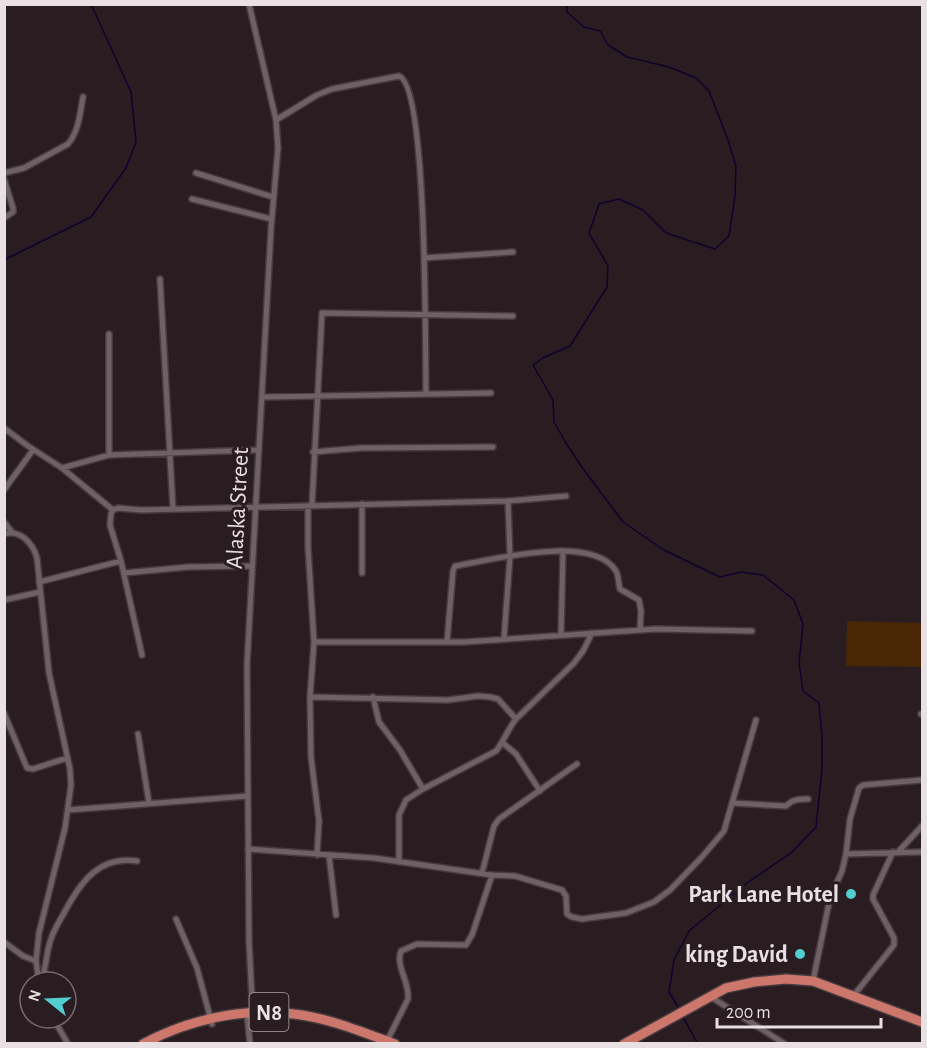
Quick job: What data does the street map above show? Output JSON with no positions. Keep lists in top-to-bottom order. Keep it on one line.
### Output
{"streets":{"highway":["N8"],"street":["Alaska Street"]},"crossings":[["Alaska Street","N8"]],"places":["Park Lane Hotel","king David"],"scale_bar":"200 m","north":"left"}
